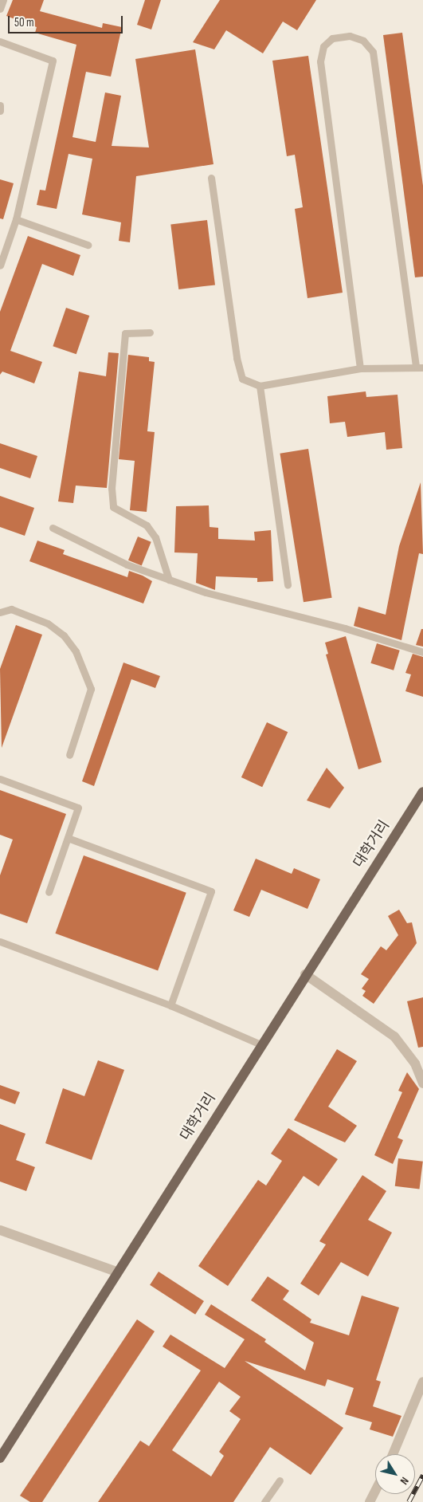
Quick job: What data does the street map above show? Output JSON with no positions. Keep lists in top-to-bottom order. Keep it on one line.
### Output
{"streets":{"main road":["대학거리"]},"scale_bar":"50 m","north":"bottom right"}
